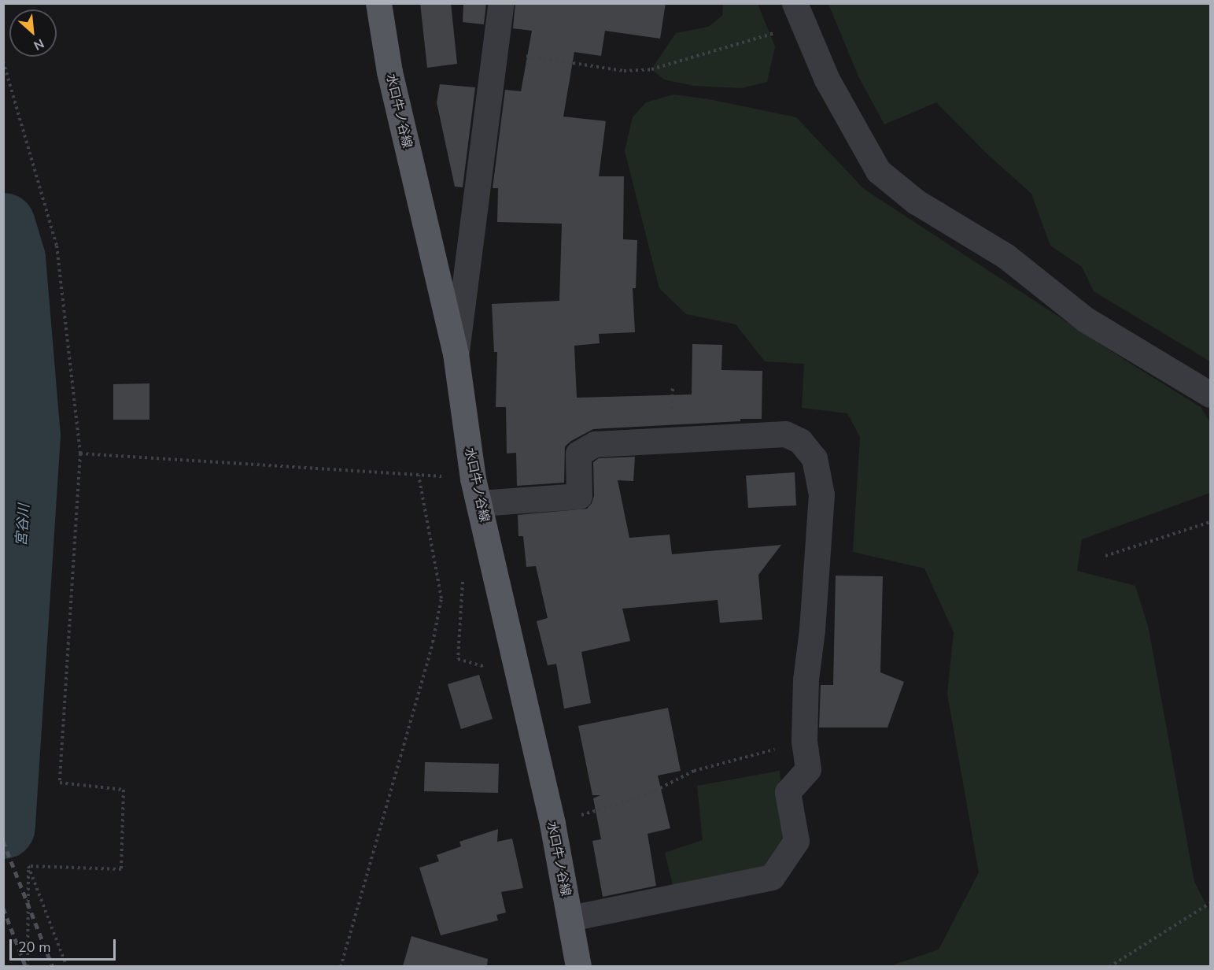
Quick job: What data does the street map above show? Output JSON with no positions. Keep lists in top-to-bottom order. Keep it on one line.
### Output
{"streets":{"main road":["水口牛ノ谷線"]},"water":["宮谷川"],"scale_bar":"20 m","north":"bottom right"}
